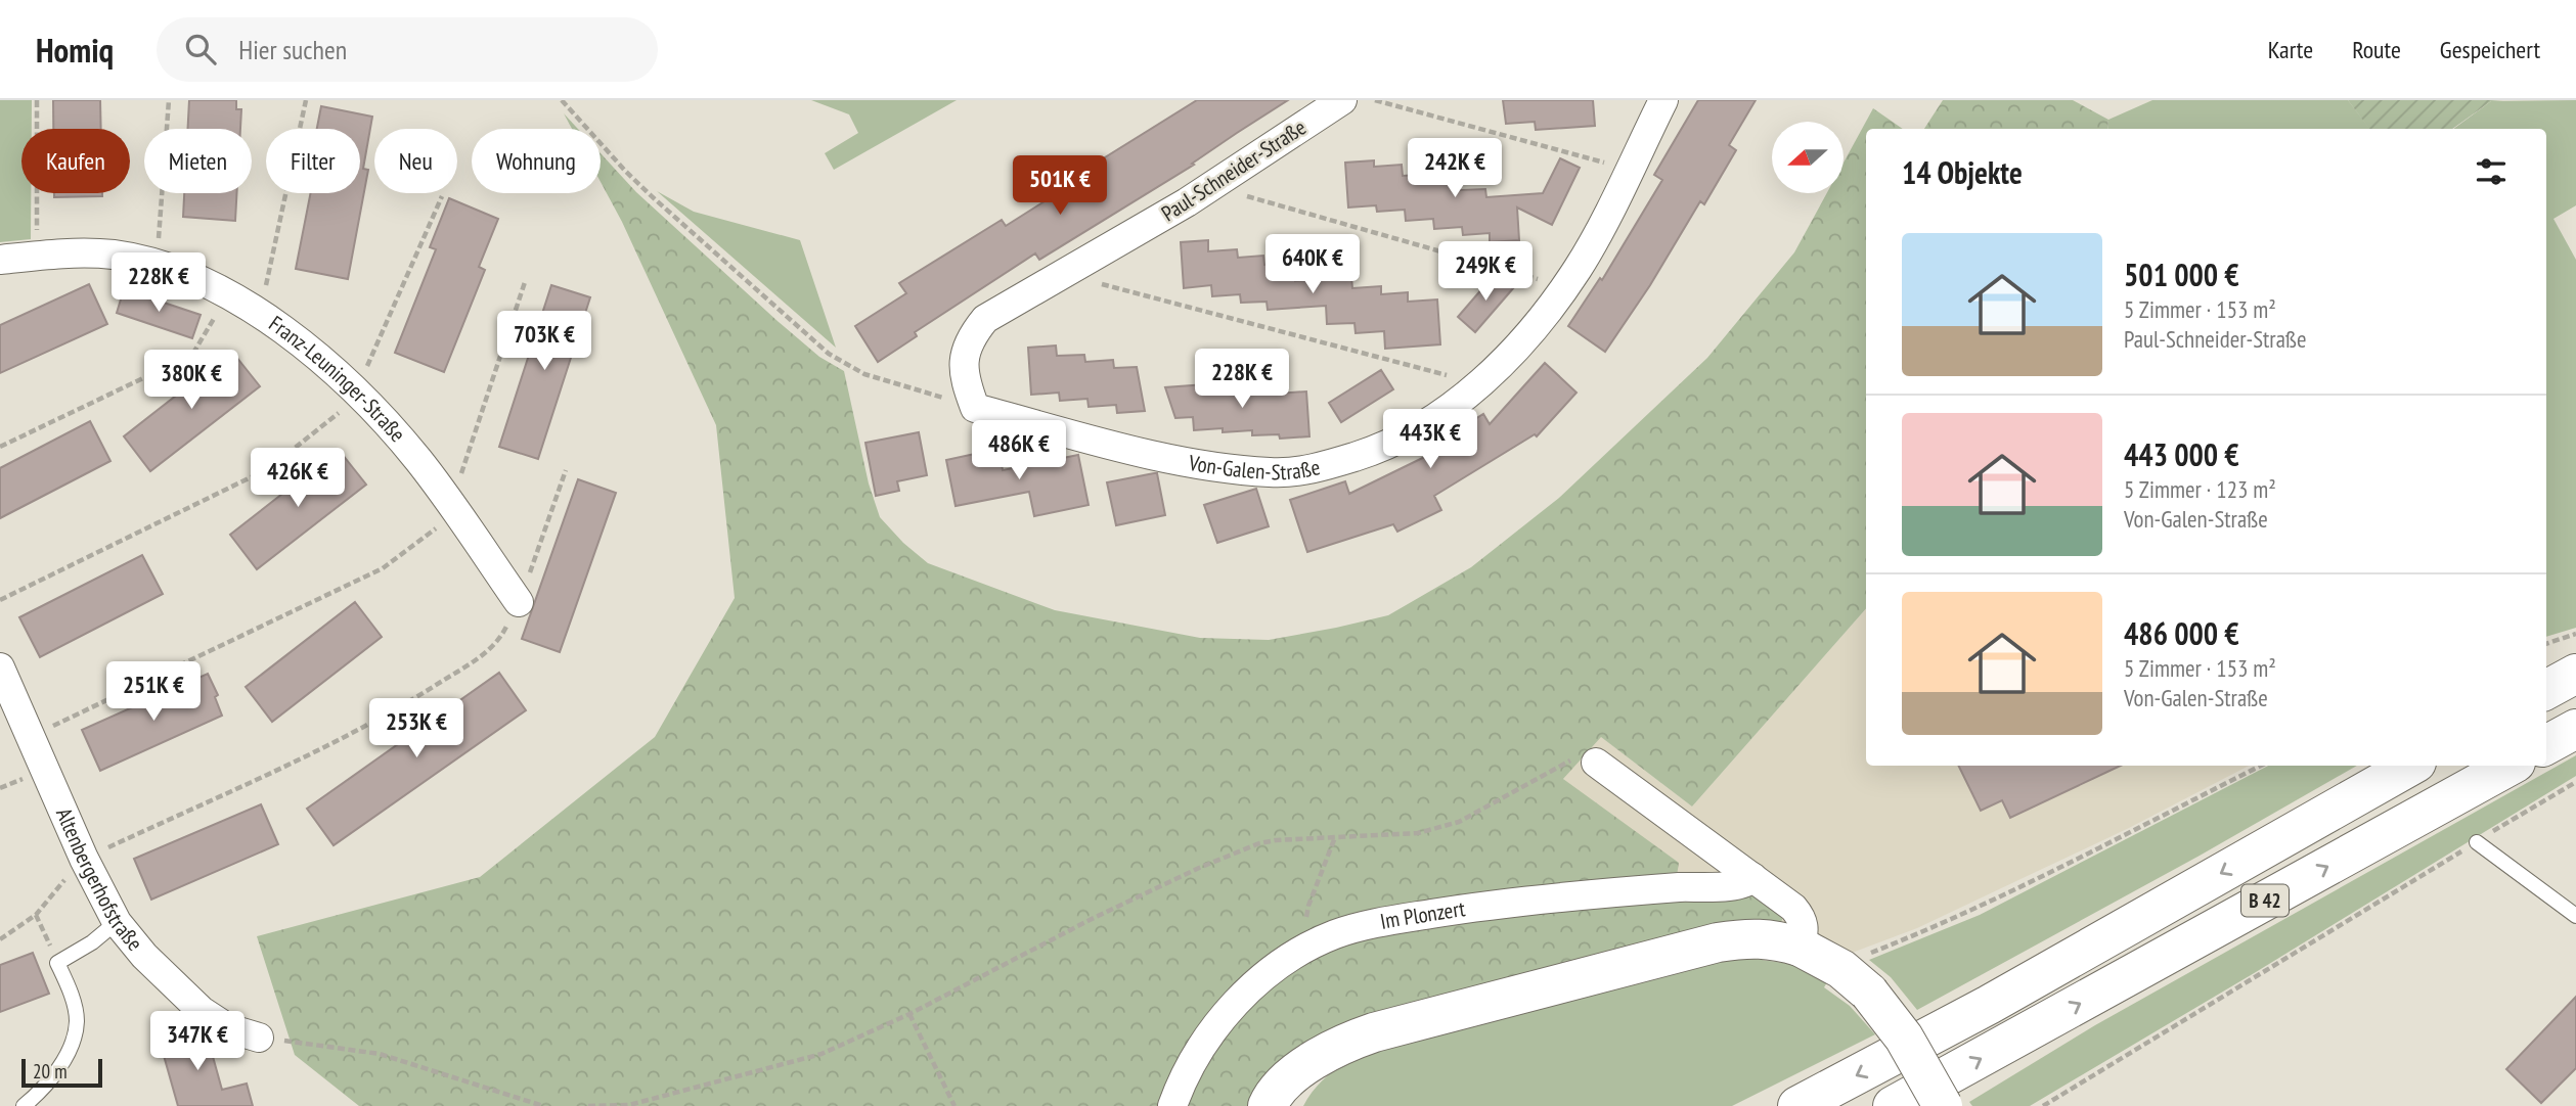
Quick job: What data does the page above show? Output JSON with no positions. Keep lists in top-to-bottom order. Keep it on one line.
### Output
{"streets":{"main road":["B 42"],"street":["Paul-Schneider-Straße","Franz-Leuninger-Straße","Von-Galen-Straße","Altenbergerhofstraße","Im Plonzert"]},"crossings":[["Paul-Schneider-Straße","Von-Galen-Straße"]],"scale_bar":"20 m","north":"left","page":{"header":"Homiq","search":"Hier suchen","nav":["Karte","Route","Gespeichert"],"chip":["Kaufen","Mieten","Filter","Neu","Wohnung"],"heading":"14 Objekte","price":["242K €","501K €","640K €","249K €","228K €","703K €","228K €","380K €","443K €","486K €","426K €","251K €","253K €","347K €"],"list":[{"name":"501 000 €","note":"5 Zimmer · 153 m² · Paul-Schneider-Straße"},{"name":"443 000 €","note":"5 Zimmer · 123 m² · Von-Galen-Straße"},{"name":"486 000 €","note":"5 Zimmer · 153 m² · Von-Galen-Straße"}],"scale":"20 m"}}
